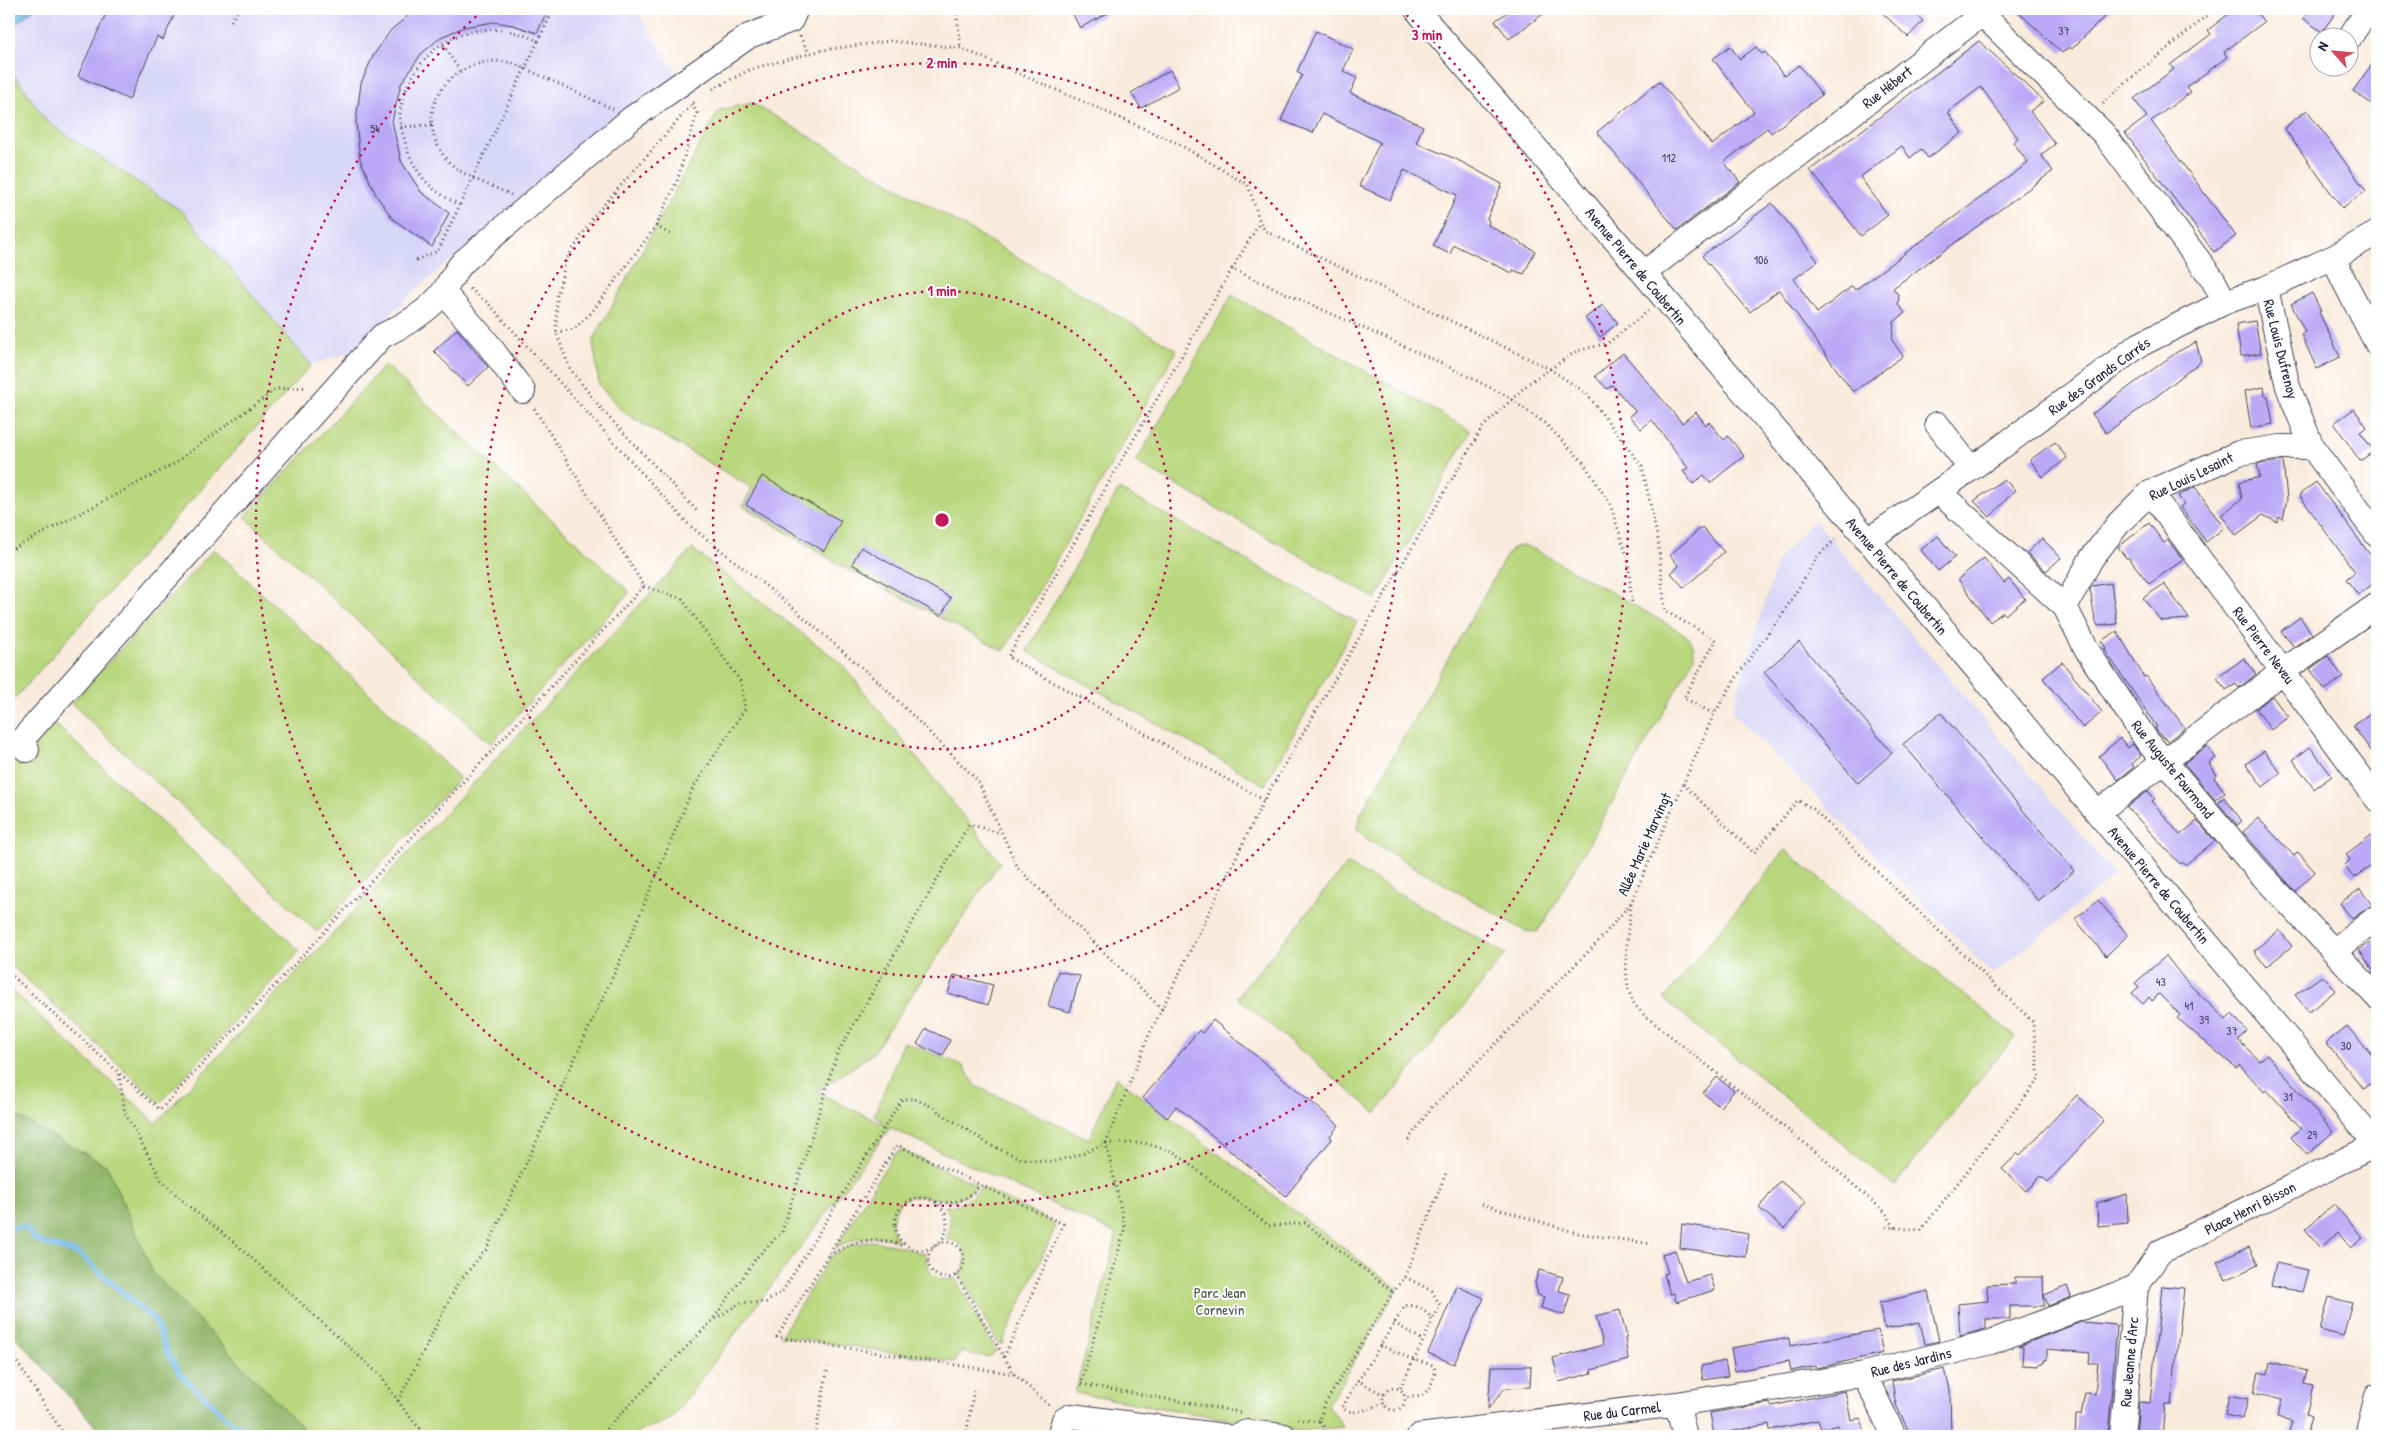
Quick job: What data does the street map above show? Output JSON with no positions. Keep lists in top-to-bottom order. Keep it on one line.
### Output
{"streets":{"street":["Rue Hébert","Avenue Pierre de Coubertin","Rue Louis Dufrenoy","Rue des Grands Carrés","Rue Louis Lesaint","Rue Pierre Neveu","Rue Auguste Fourmond","Place Henri Bisson","Rue des Jardins","Rue Jeanne d'Arc","Rue du Carmel"],"path":["Allée Marie Marvingt"]},"crossings":[["Rue Hébert","Avenue Pierre de Coubertin"],["Rue Hébert","Rue des Grands Carrés"],["Avenue Pierre de Coubertin","Rue des Grands Carrés"],["Avenue Pierre de Coubertin","Allée Marie Marvingt"],["Avenue Pierre de Coubertin","Place Henri Bisson"],["Rue Louis Dufrenoy","Rue des Grands Carrés"],["Rue Louis Dufrenoy","Rue Louis Lesaint"],["Rue des Grands Carrés","Rue Auguste Fourmond"],["Rue Louis Lesaint","Rue Pierre Neveu"],["Rue Louis Lesaint","Rue Auguste Fourmond"],["Place Henri Bisson","Rue des Jardins"],["Place Henri Bisson","Rue Jeanne d'Arc"],["Rue des Jardins","Rue Jeanne d'Arc"],["Rue des Jardins","Rue du Carmel"]],"parks":["Parc Jean Cornevin"],"house_numbers":["37","54","112","106","43","41","39","37","30","31","29"],"north":"top left","rings":["3 min","2 min","1 min"]}
